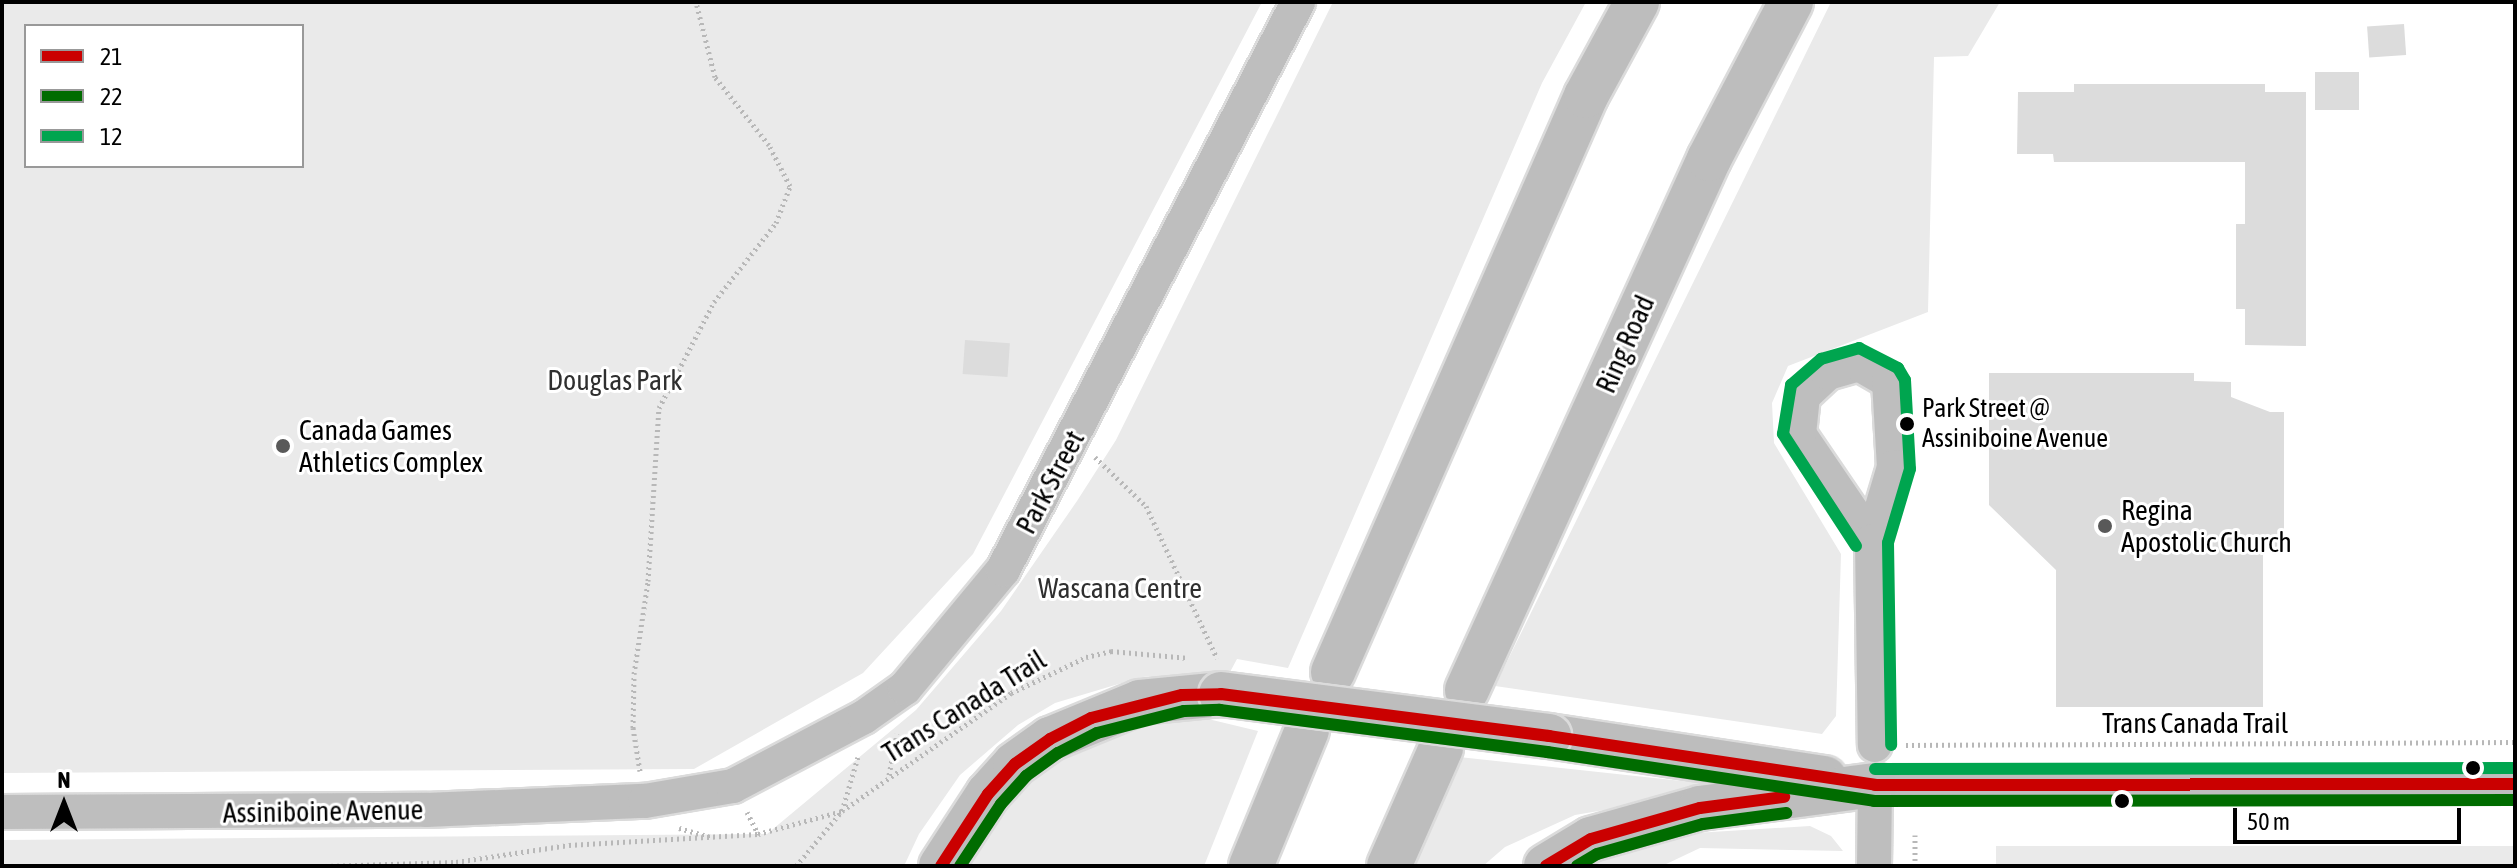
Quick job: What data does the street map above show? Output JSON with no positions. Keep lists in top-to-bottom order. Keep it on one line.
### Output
{"streets":{"highway":["Ring Road"],"street":["Park Street","Assiniboine Avenue"],"path":["Trans Canada Trail"]},"crossings":[["Park Street","Assiniboine Avenue"]],"parks":["Douglas Park","Wascana Centre"],"places":["Park Street @ Assiniboine Avenue","Canada Games Athletics Complex","Regina Apostolic Church"],"lines":["transit line 12","transit line 21","transit line 22"],"legend":["21","22","12"],"scale_bar":"50 m","north":"top"}
